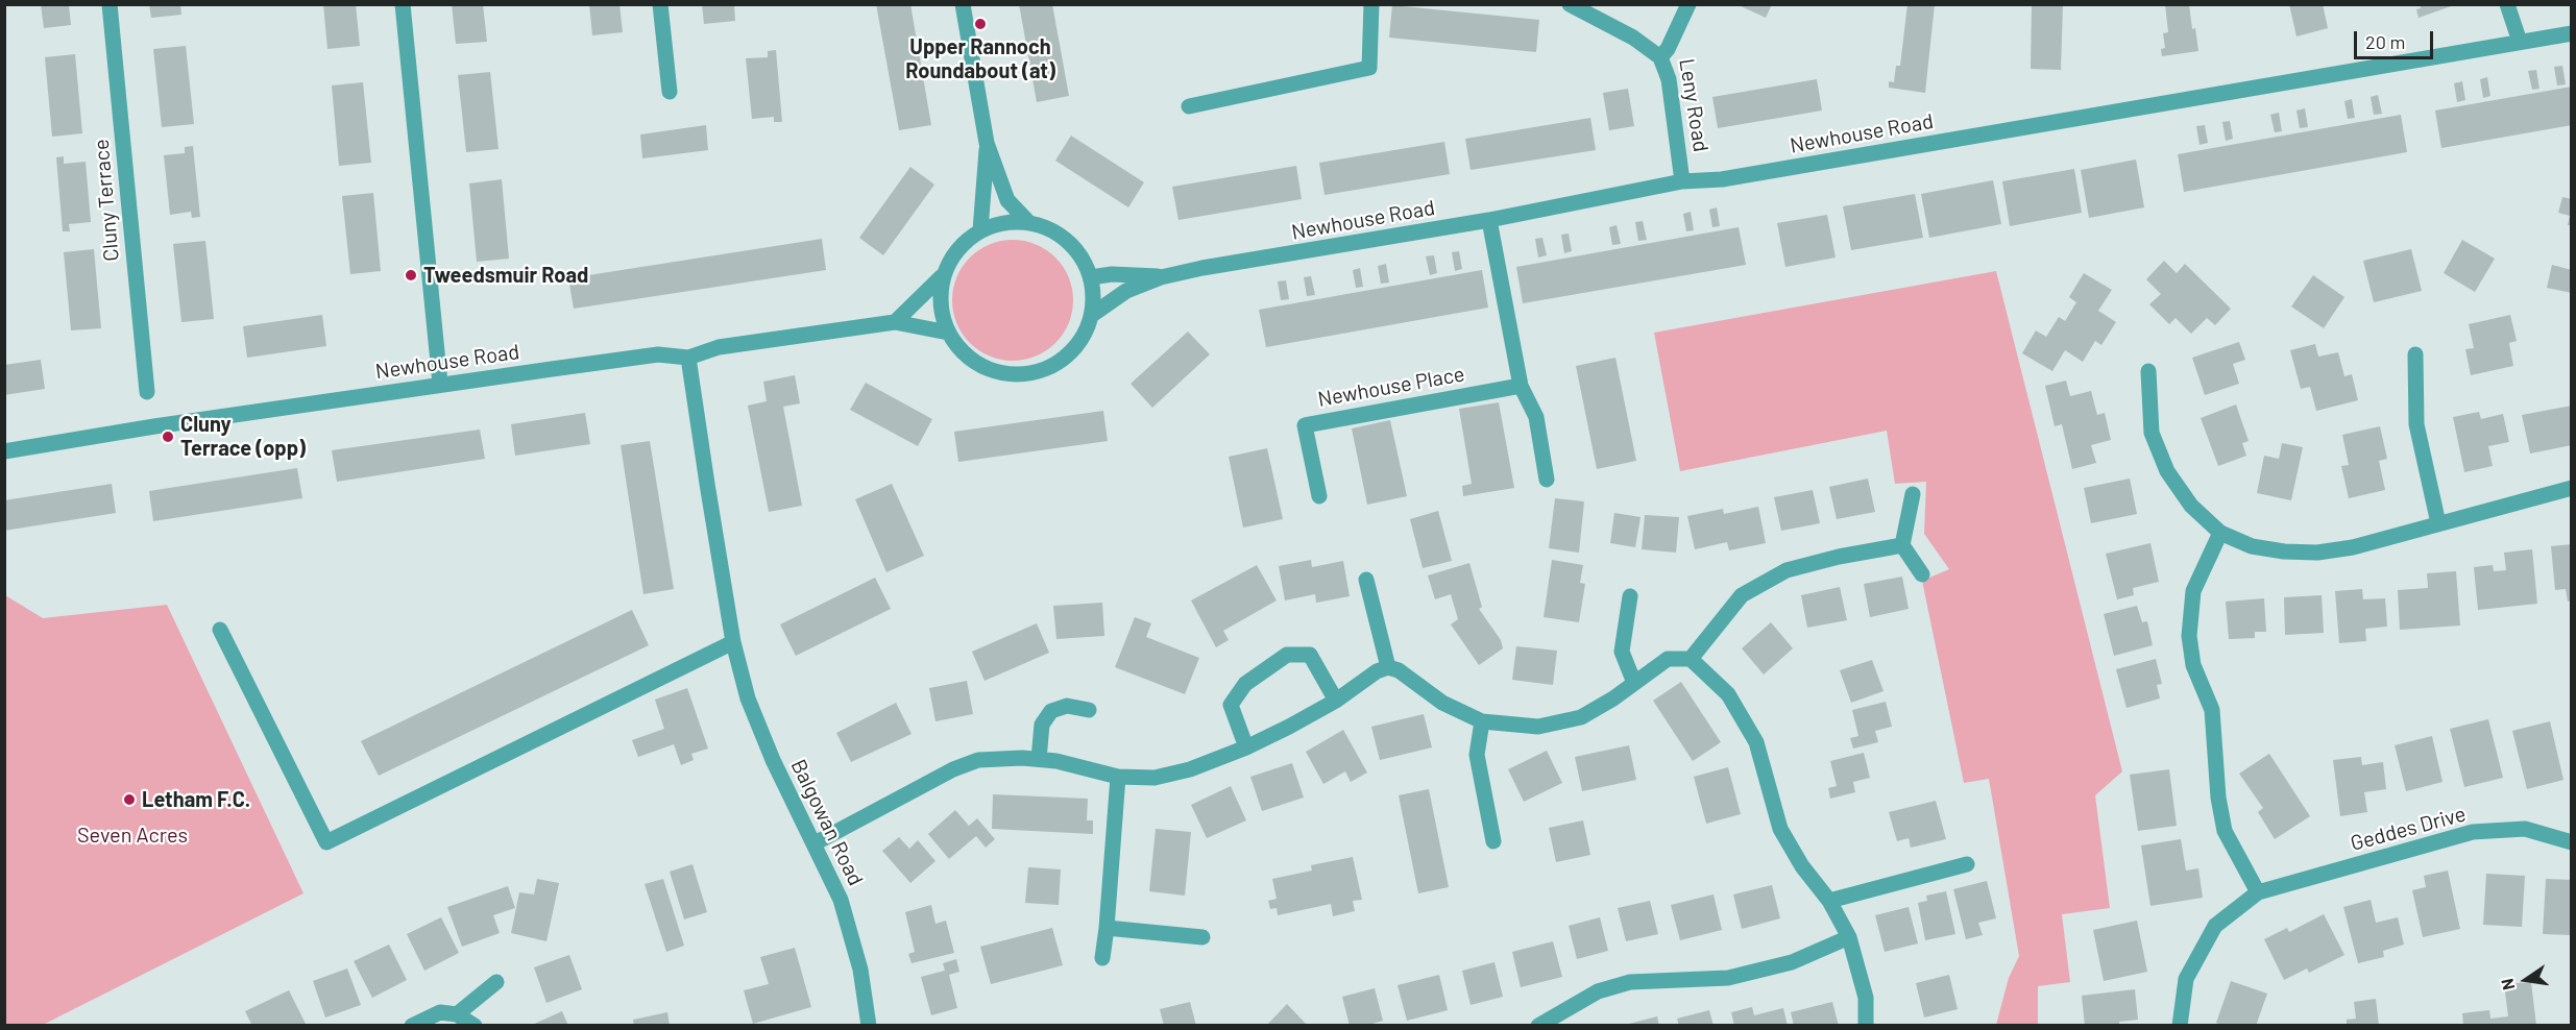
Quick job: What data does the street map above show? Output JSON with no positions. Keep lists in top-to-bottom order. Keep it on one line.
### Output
{"streets":{"street":["Leny Road","Newhouse Road","Cluny Terrace","Newhouse Place","Balgowan Road","Geddes Drive"]},"crossings":[["Leny Road","Newhouse Road"],["Newhouse Road","Balgowan Road"]],"parks":["Seven Acres"],"places":["Upper Rannoch Roundabout (at)","Tweedsmuir Road","Cluny Terrace (opp)","Letham F.C."],"scale_bar":"20 m","north":"left"}
